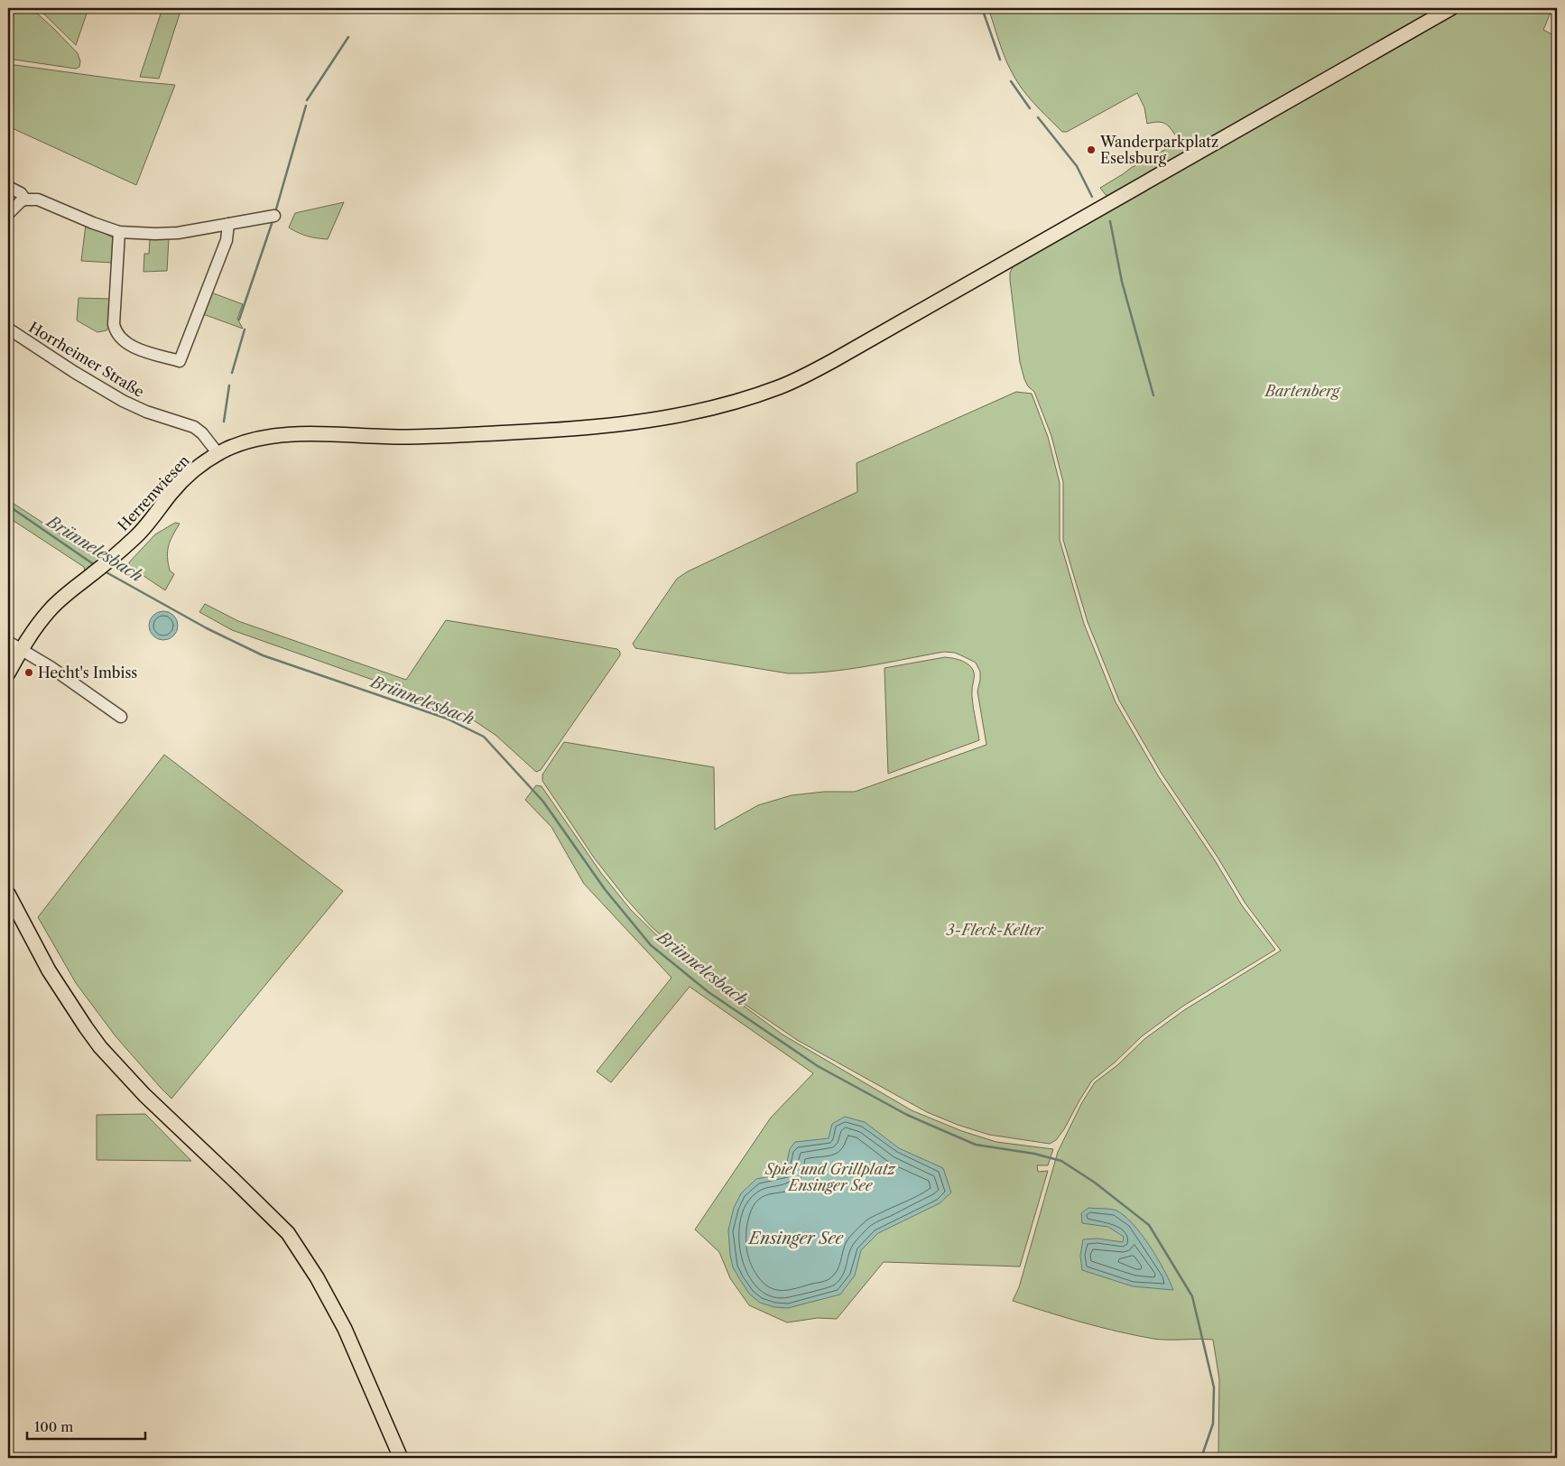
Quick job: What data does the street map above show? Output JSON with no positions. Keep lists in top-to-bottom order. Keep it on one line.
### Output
{"streets":{"main road":["Herrenwiesen"],"street":["Horrheimer Straße"]},"crossings":[["Horrheimer Straße","Herrenwiesen"]],"water":["Brünnelesbach","Ensinger See"],"parks":["Bartenberg","3-Fleck-Kelter","Spiel und Grillplatz Ensinger See"],"places":["Wanderparkplatz Eselsburg","Hecht's Imbiss"],"scale_bar":"100 m"}
